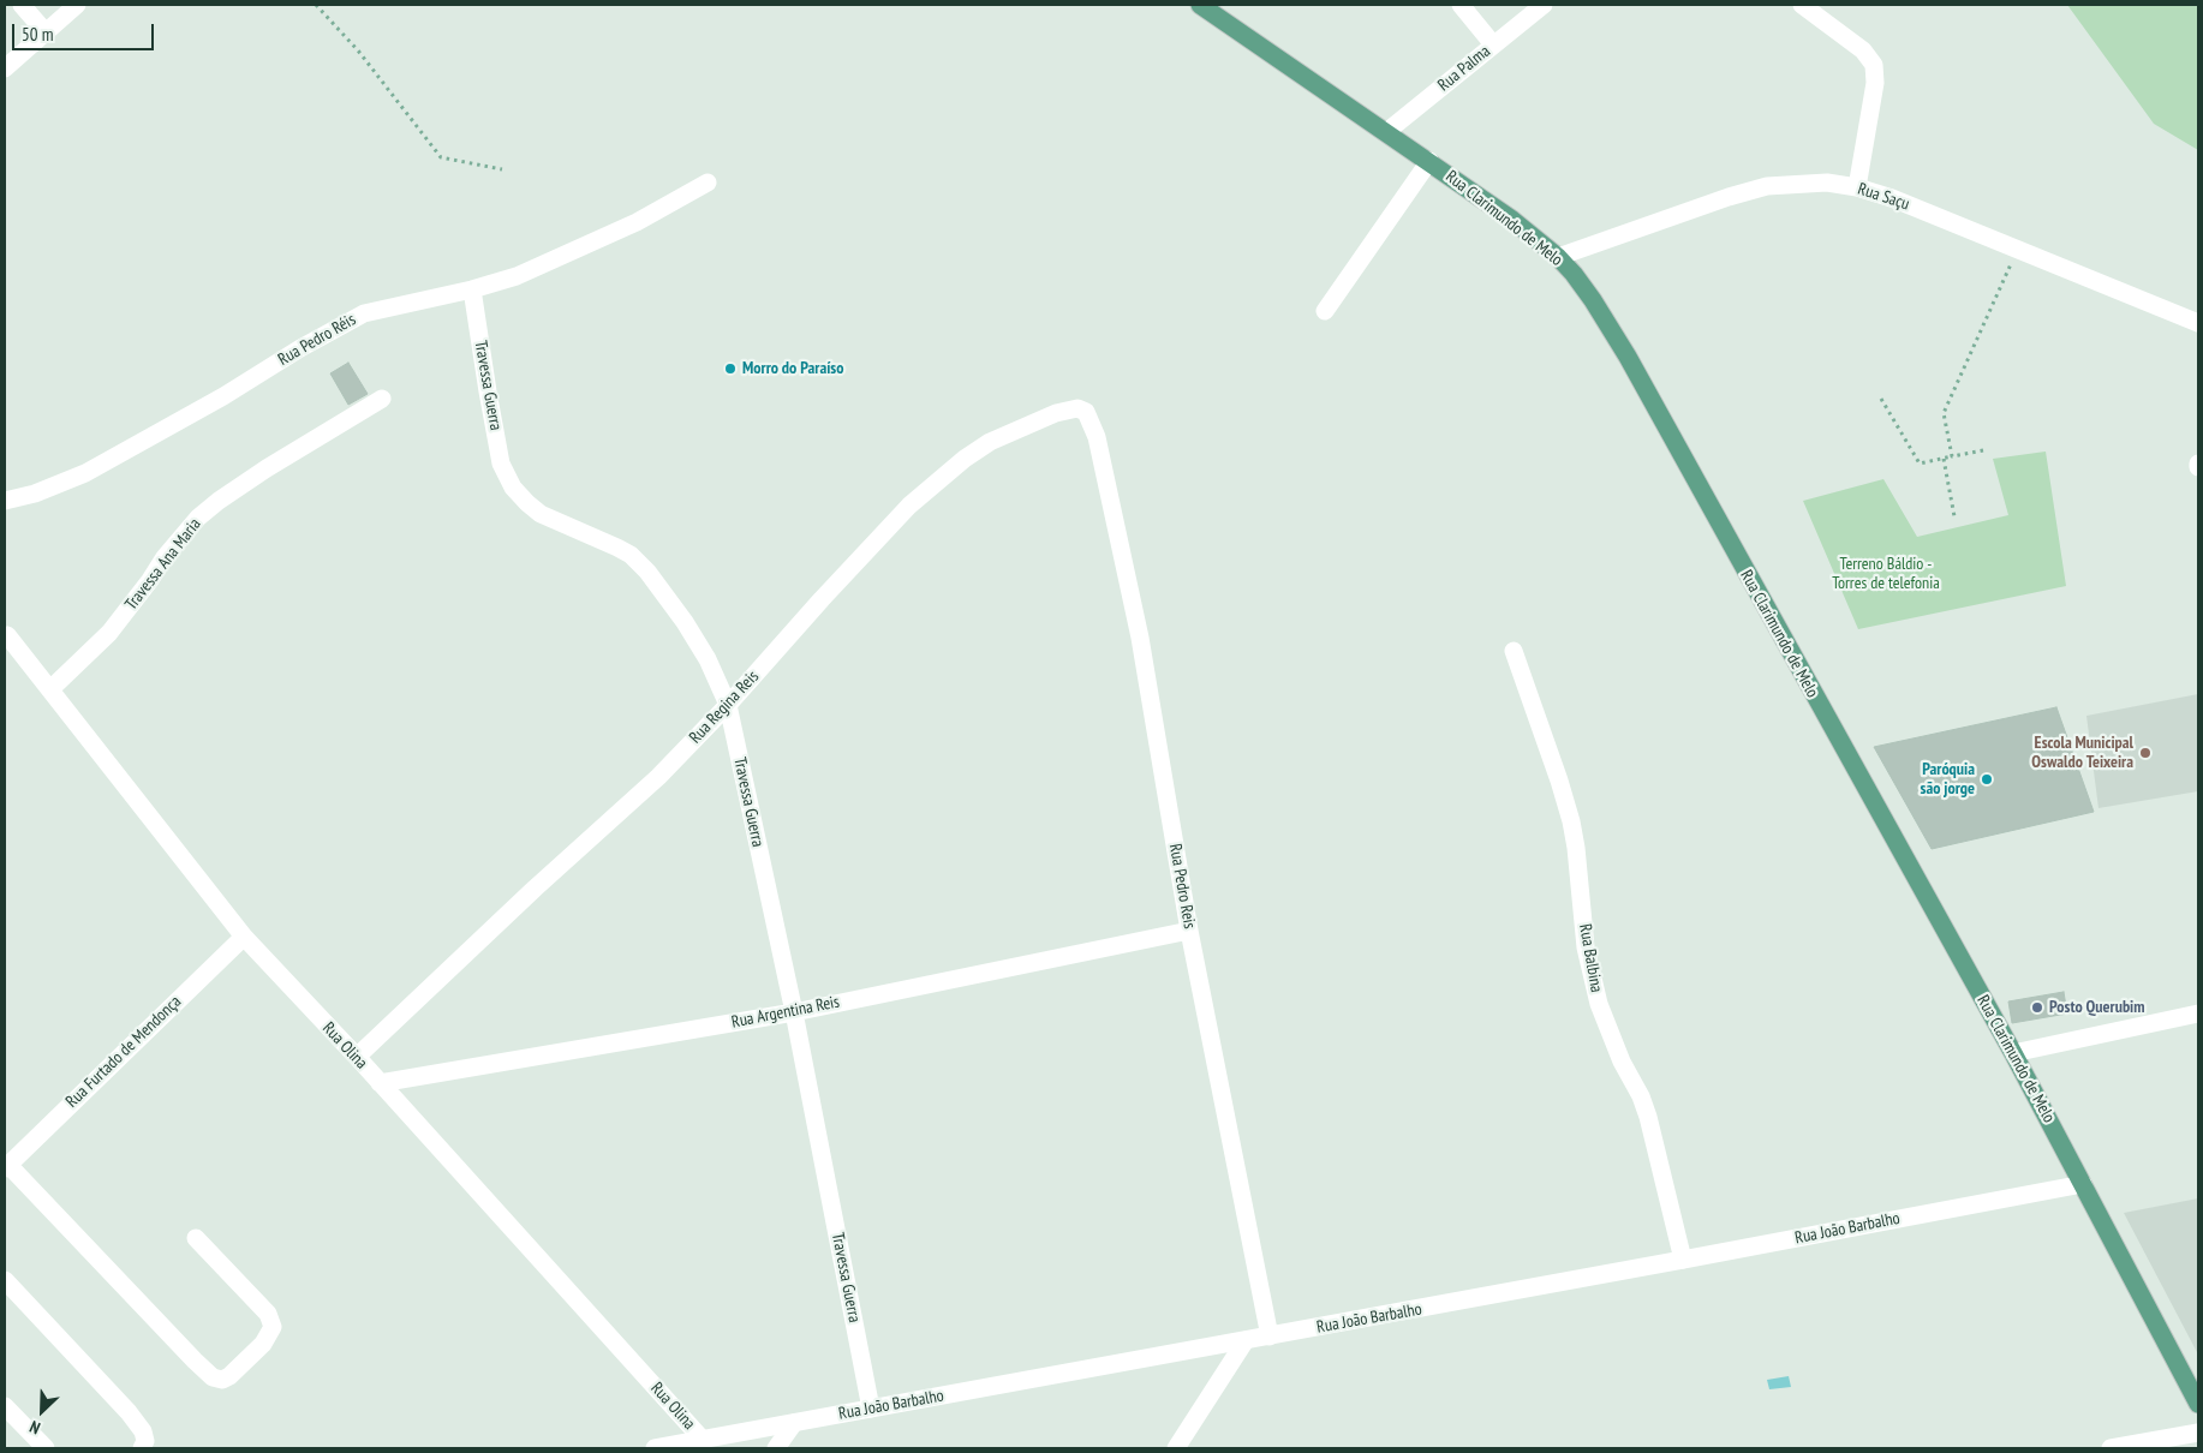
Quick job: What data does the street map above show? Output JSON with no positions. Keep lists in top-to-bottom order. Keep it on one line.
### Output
{"streets":{"main road":["Rua Clarimundo de Melo"],"street":["Rua Palma","Rua Saçu","Rua Pedro Réis","Travessa Guerra","Travessa Ana Maria","Rua Regina Reis","Rua Pedro Reis","Rua Balbina","Rua Argentina Reis","Rua Olina","Rua Furtado de Mendonça","Rua João Barbalho"]},"crossings":[["Rua Palma","Rua Clarimundo de Melo"],["Rua Saçu","Rua Clarimundo de Melo"],["Rua Clarimundo de Melo","Rua João Barbalho"],["Rua Pedro Réis","Travessa Guerra"],["Travessa Guerra","Rua Regina Reis"],["Travessa Guerra","Rua Argentina Reis"],["Travessa Guerra","Rua João Barbalho"],["Travessa Ana Maria","Rua Olina"],["Rua Regina Reis","Rua Pedro Reis"],["Rua Regina Reis","Rua Olina"],["Rua Pedro Reis","Rua Argentina Reis"],["Rua Pedro Reis","Rua João Barbalho"],["Rua Balbina","Rua João Barbalho"],["Rua Argentina Reis","Rua Olina"],["Rua Olina","Rua Furtado de Mendonça"],["Rua Olina","Rua João Barbalho"]],"parks":["Terreno Báldio - Torres de telefonia"],"places":["Morro do Paraíso","Escola Municipal Oswaldo Teixeira","Paróquia são jorge","Posto Querubim"],"scale_bar":"50 m","north":"bottom left"}
